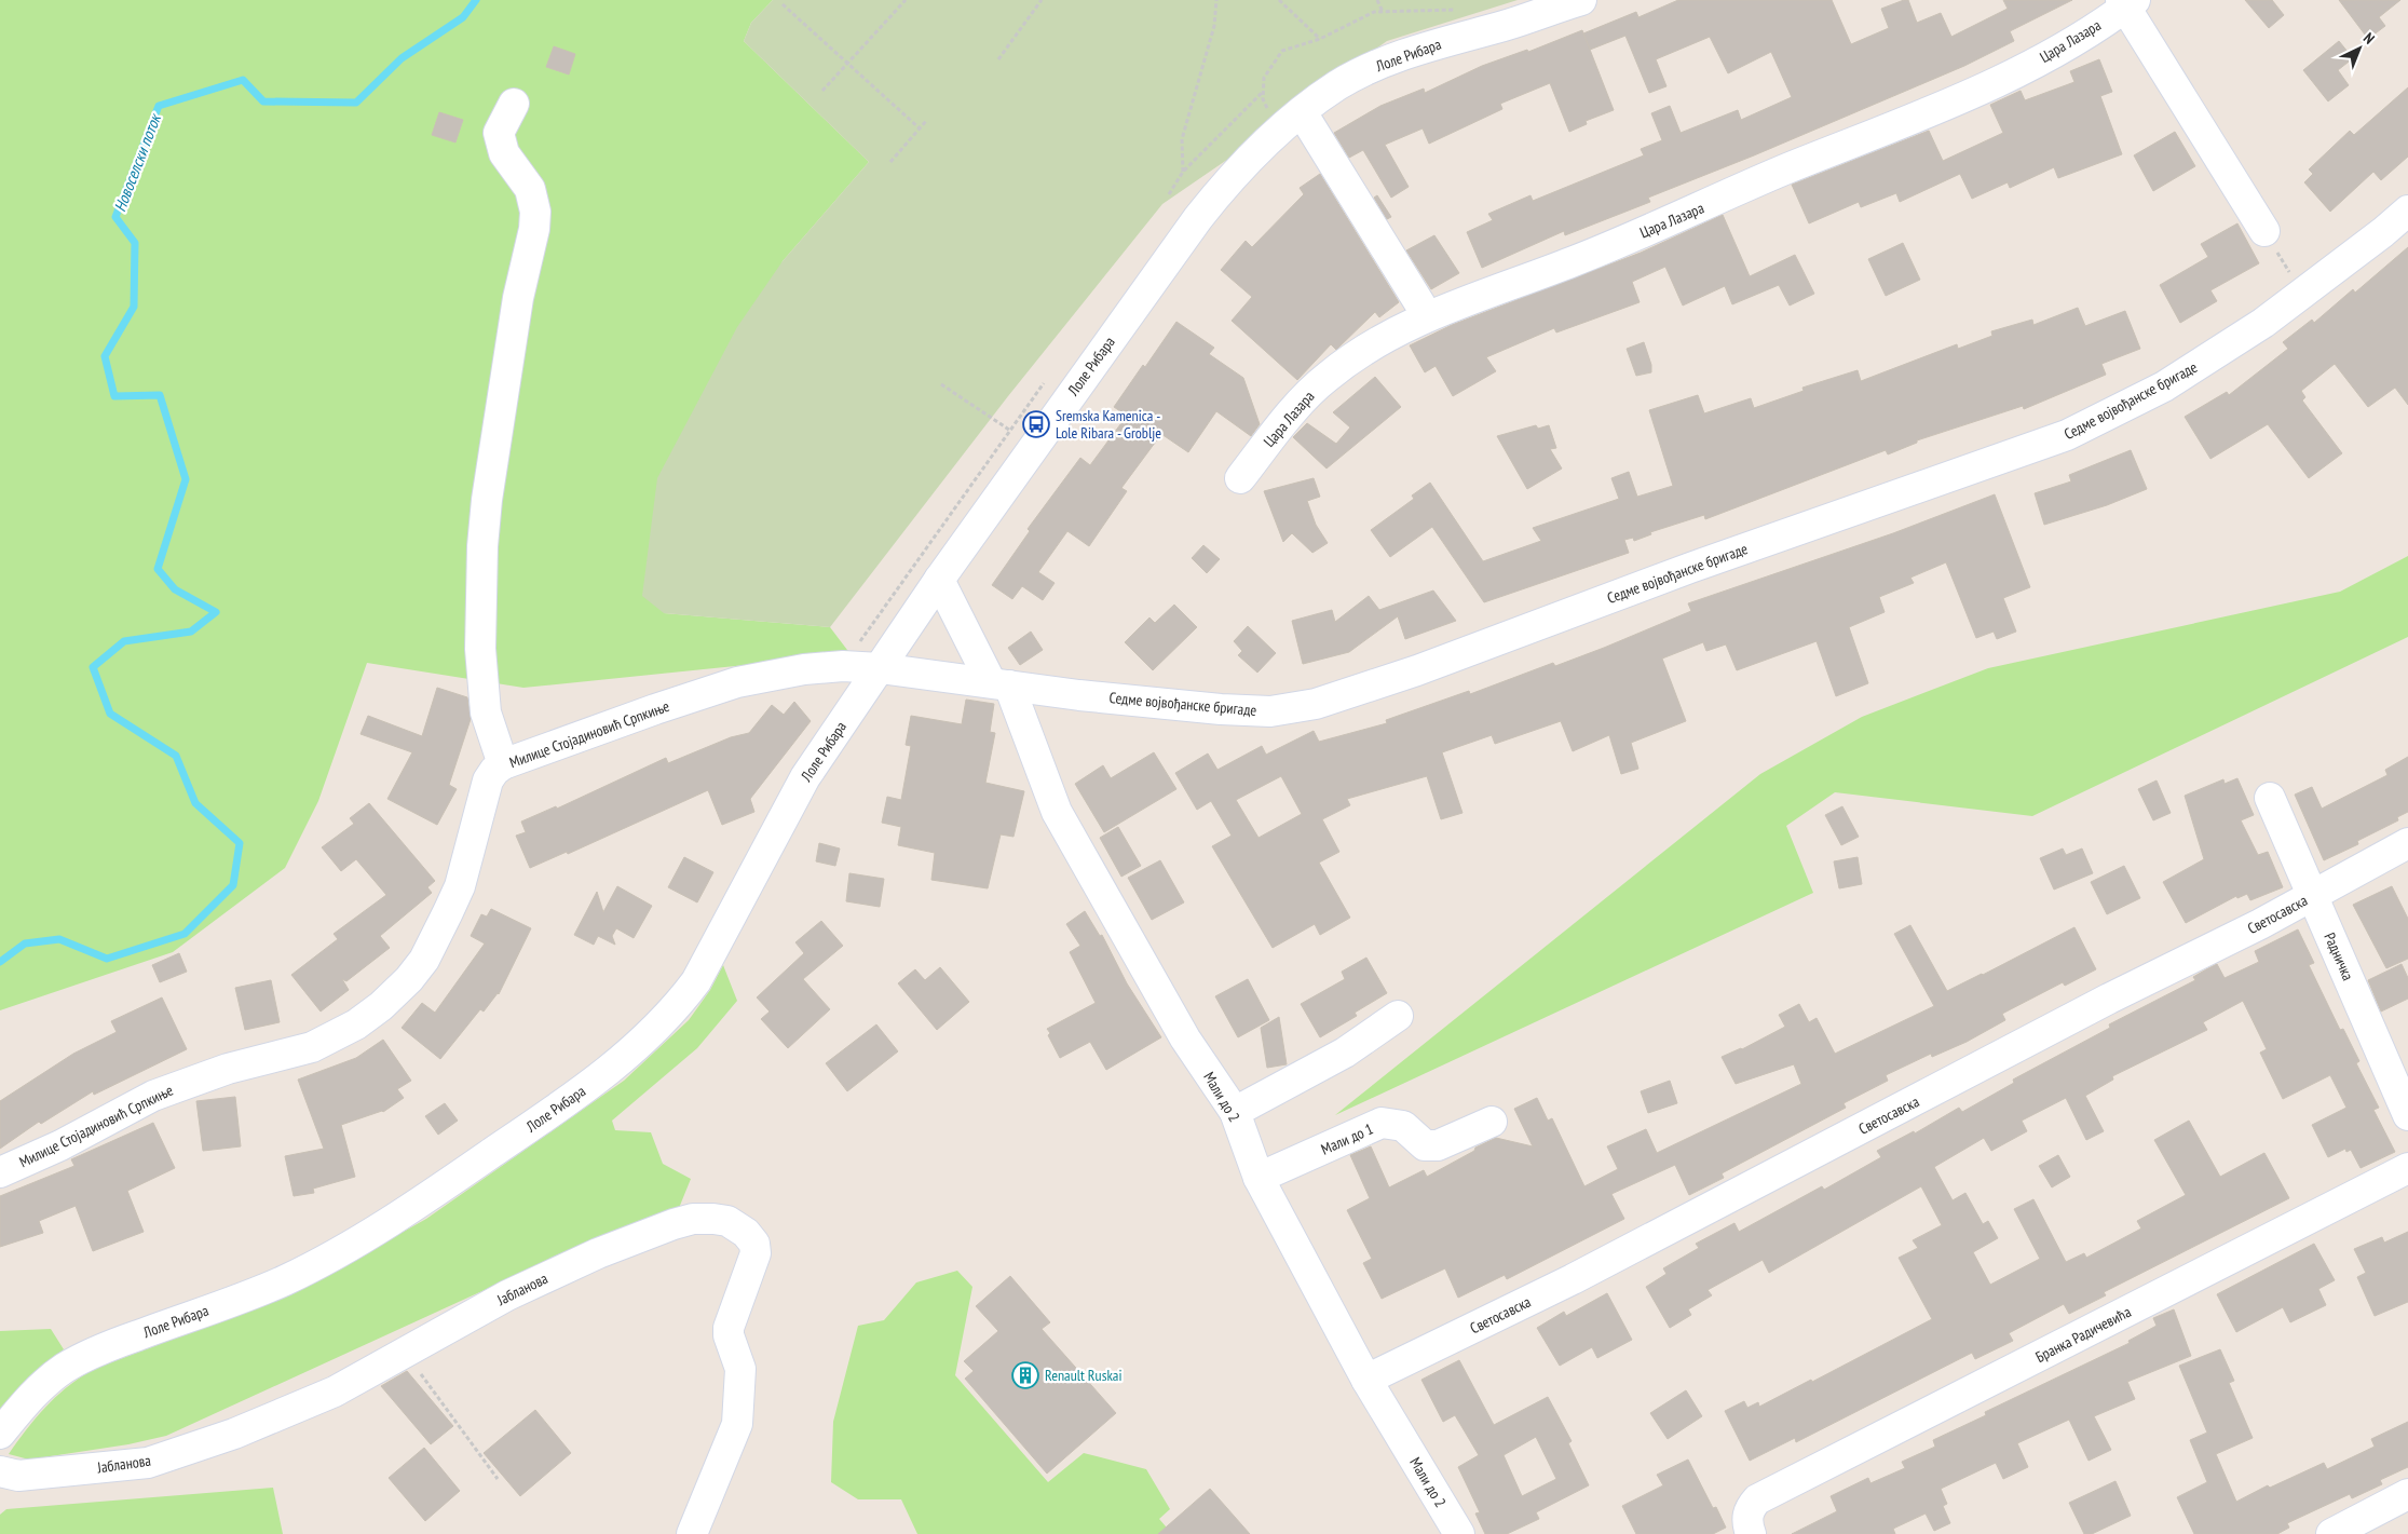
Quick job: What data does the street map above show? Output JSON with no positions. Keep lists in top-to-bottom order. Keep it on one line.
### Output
{"streets":{"street":["Цара Лазара","Лоле Рибара","Седме војвођанске бригаде","Милице Стојадиновић Српкиње","Светосавска","Радничка","Мали до 2","Мали до 1","Јабланова","Бранка Радичевића"]},"crossings":[["Лоле Рибара","Седме војвођанске бригаде"],["Лоле Рибара","Милице Стојадиновић Српкиње"],["Лоле Рибара","Мали до 2"],["Седме војвођанске бригаде","Милице Стојадиновић Српкиње"],["Седме војвођанске бригаде","Мали до 2"],["Светосавска","Радничка"],["Светосавска","Мали до 2"],["Мали до 2","Мали до 1"]],"water":["Новоселски поток"],"places":{"bus stop":["Sremska Kamenica - Lole Ribara - Groblje"],"building":["Renault Ruskai"]},"north":"top right"}
